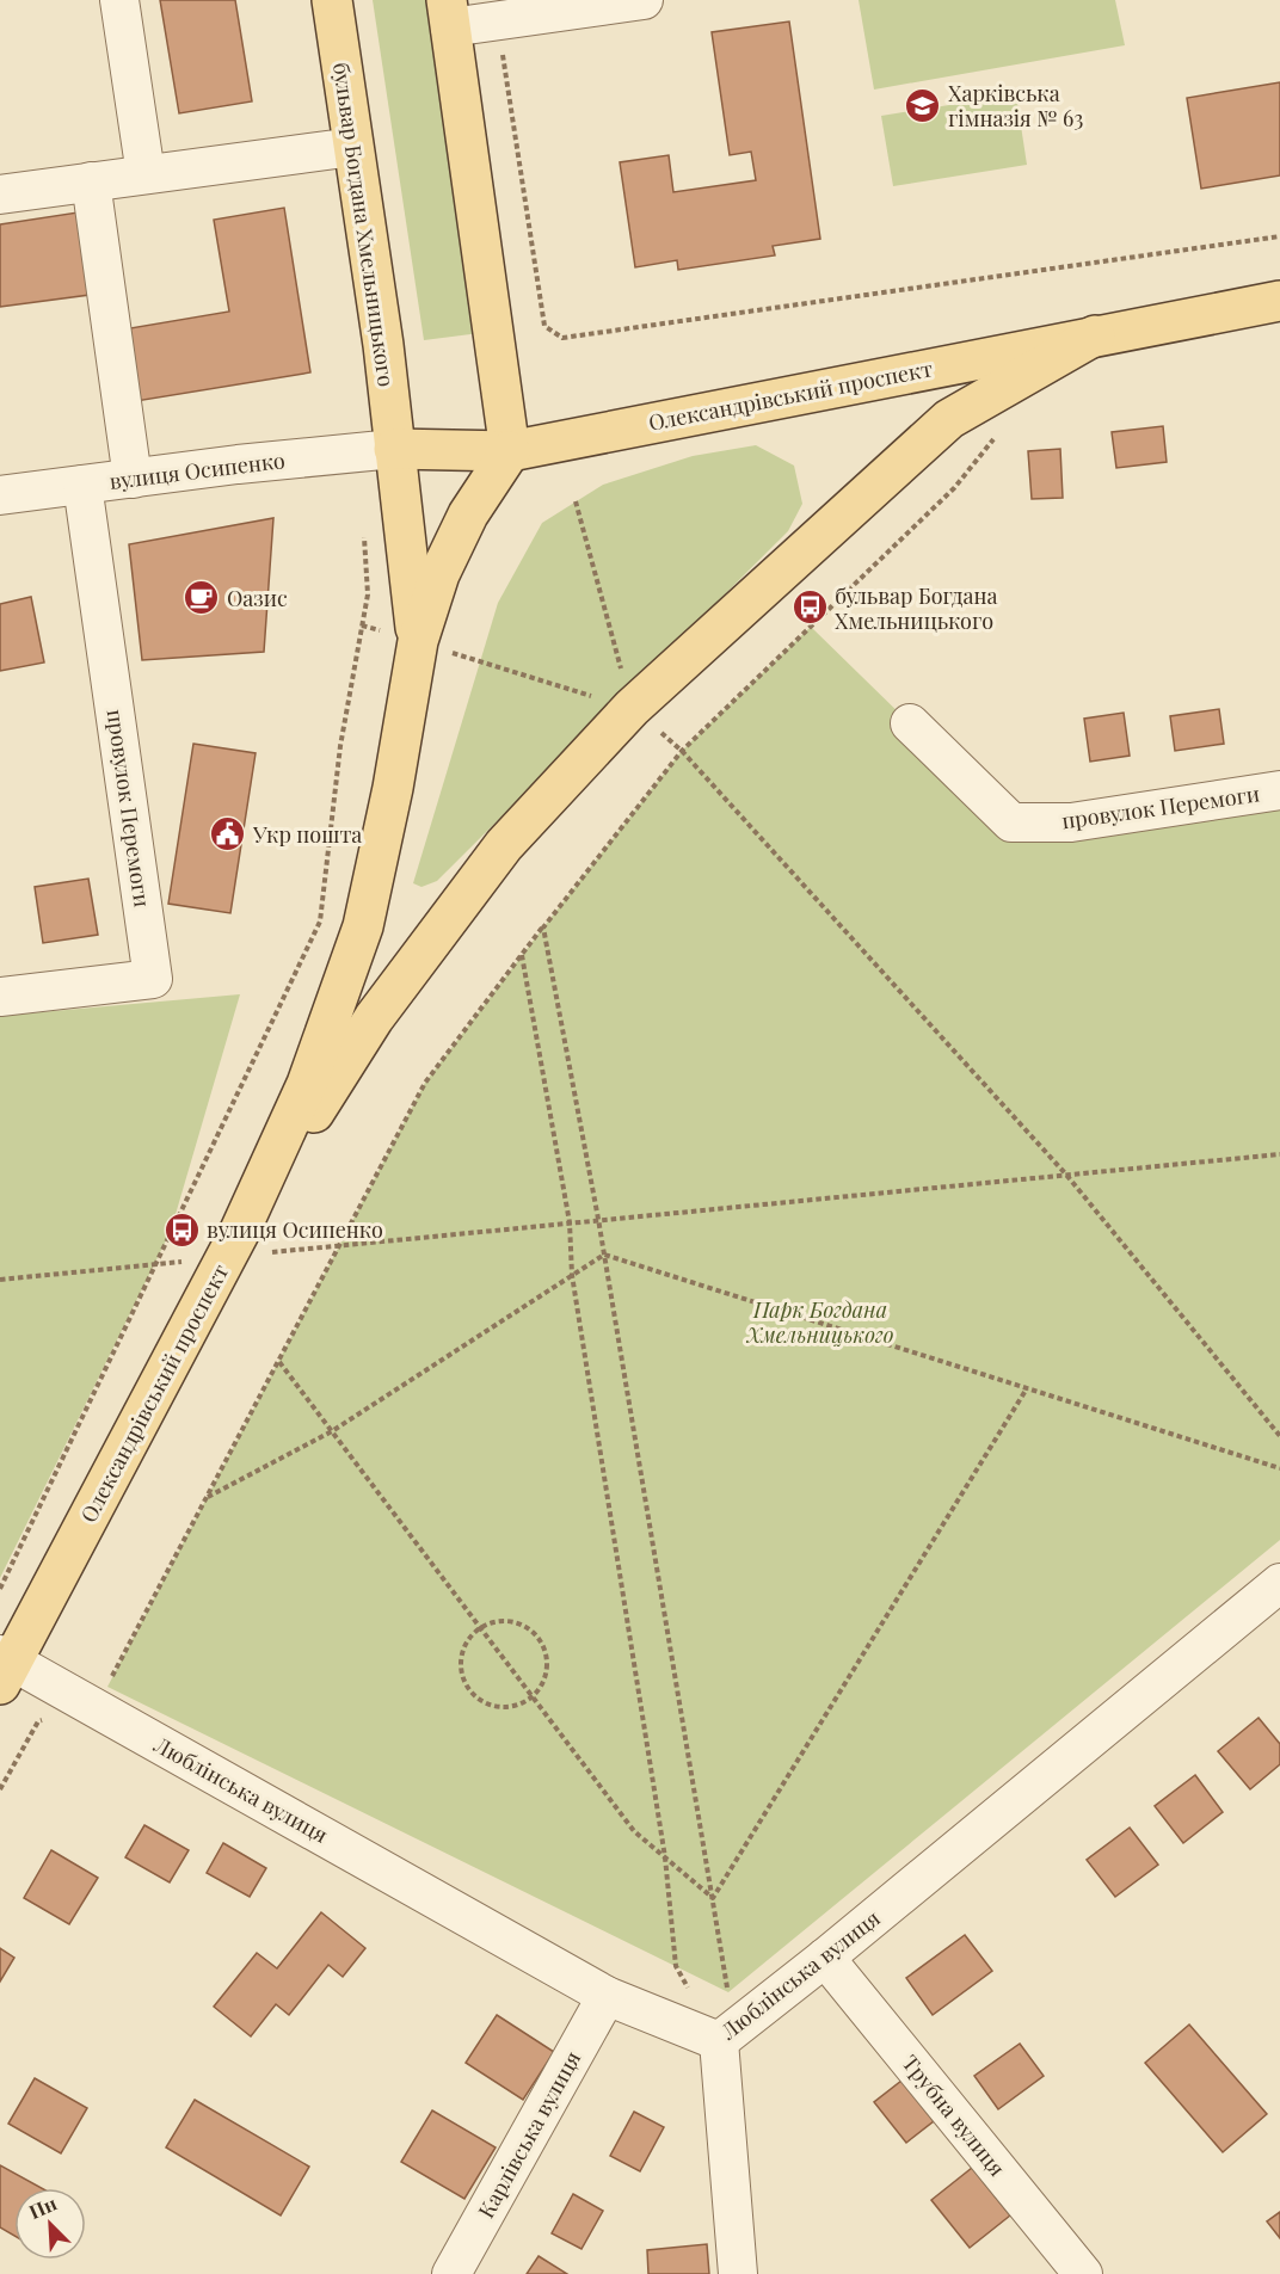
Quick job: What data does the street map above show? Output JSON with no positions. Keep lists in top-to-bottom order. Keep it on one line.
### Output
{"streets":{"main road":["бульвар Богдана Хмельницького","Олександрівський проспект"],"street":["вулиця Осипенко","провулок Перемоги","Люблінська вулиця","Трубна вулиця","Карлівська вулиця"]},"crossings":[["бульвар Богдана Хмельницького","Олександрівський проспект"],["бульвар Богдана Хмельницького","вулиця Осипенко"],["Олександрівський проспект","вулиця Осипенко"],["Олександрівський проспект","Люблінська вулиця"],["вулиця Осипенко","провулок Перемоги"],["Люблінська вулиця","Трубна вулиця"],["Люблінська вулиця","Карлівська вулиця"]],"parks":["Парк Богдана Хмельницького"],"places":{"school or university":["Харківська гімназія № 63"],"cafe":["Оазис"],"bus stop":["бульвар Богдана Хмельницького","вулиця Осипенко"],"public building":["Укр пошта"]},"north":"top left"}
